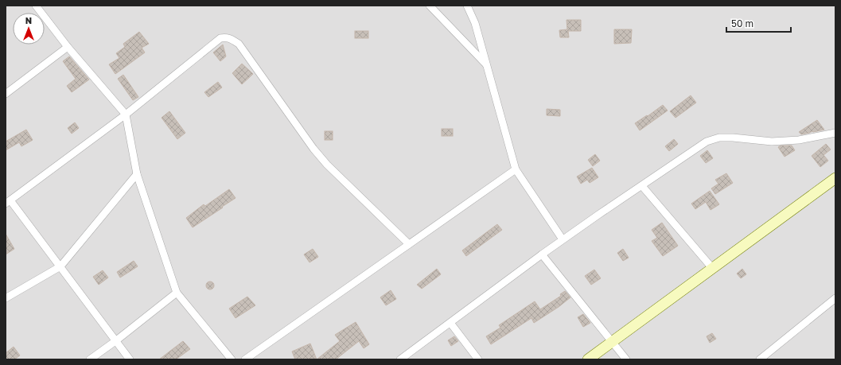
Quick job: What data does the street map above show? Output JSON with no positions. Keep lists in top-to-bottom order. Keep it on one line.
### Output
{"scale_bar":"50 m","north":"top"}
